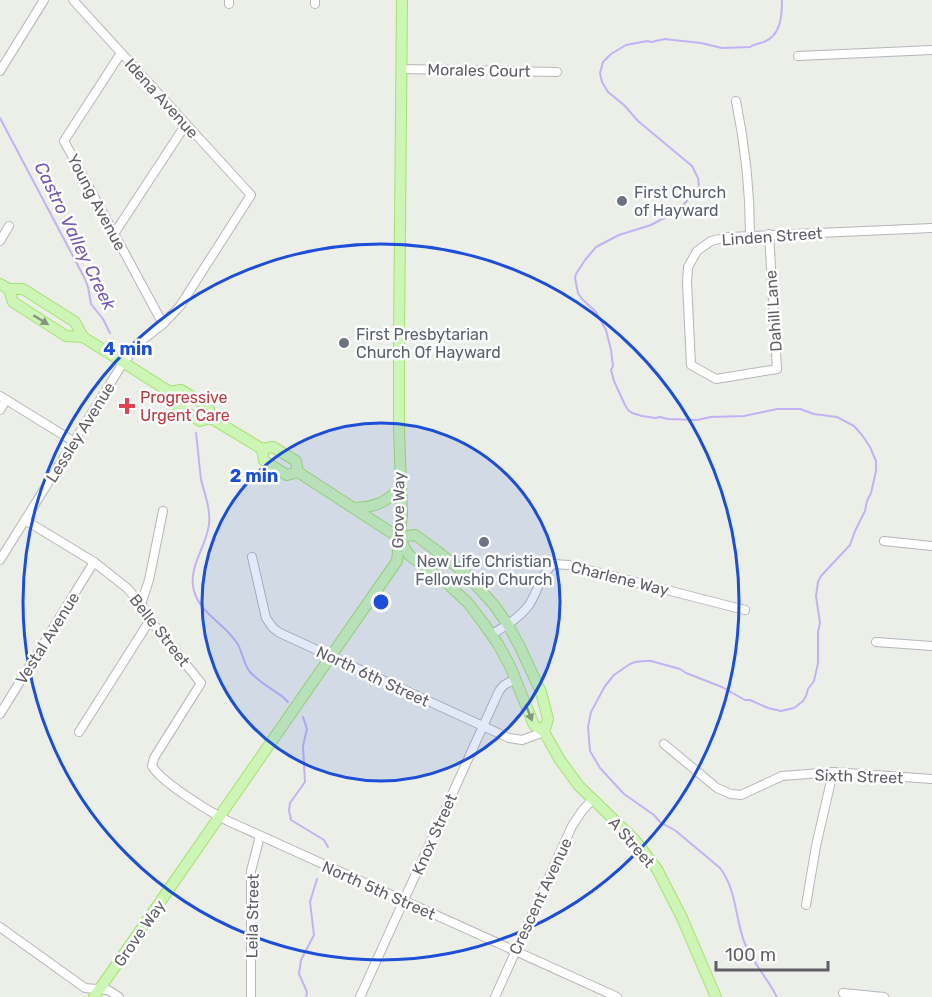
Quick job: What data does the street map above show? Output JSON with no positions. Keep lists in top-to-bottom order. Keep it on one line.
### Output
{"streets":{"main road":["Grove Way","A Street"],"street":["Morales Court","Idena Avenue","Young Avenue","Linden Street","Dahill Lane","Lessley Avenue","Charlene Way","Belle Street","Vestal Avenue","North 6th Street","Sixth Street","Knox Street","North 5th Street","Crescent Avenue","Leila Street"]},"crossings":[["Morales Court","Grove Way"],["Idena Avenue","Young Avenue"],["Idena Avenue","Lessley Avenue"],["Young Avenue","Lessley Avenue"],["Linden Street","Dahill Lane"],["Lessley Avenue","Belle Street"],["Grove Way","North 6th Street"],["Grove Way","A Street"],["Grove Way","North 5th Street"],["Charlene Way","A Street"],["Belle Street","Vestal Avenue"],["Belle Street","North 5th Street"],["North 6th Street","Knox Street"],["North 6th Street","A Street"],["Knox Street","A Street"],["Knox Street","North 5th Street"],["A Street","Crescent Avenue"],["North 5th Street","Crescent Avenue"],["North 5th Street","Leila Street"]],"water":["Castro Valley Creek"],"places":{"other":["First Church of Hayward","First Presbytarian Church Of Hayward","New Life Christian Fellowship Church"],"health":["Progressive Urgent Care"]},"scale_bar":"100 m","rings":["4 min","2 min"]}
